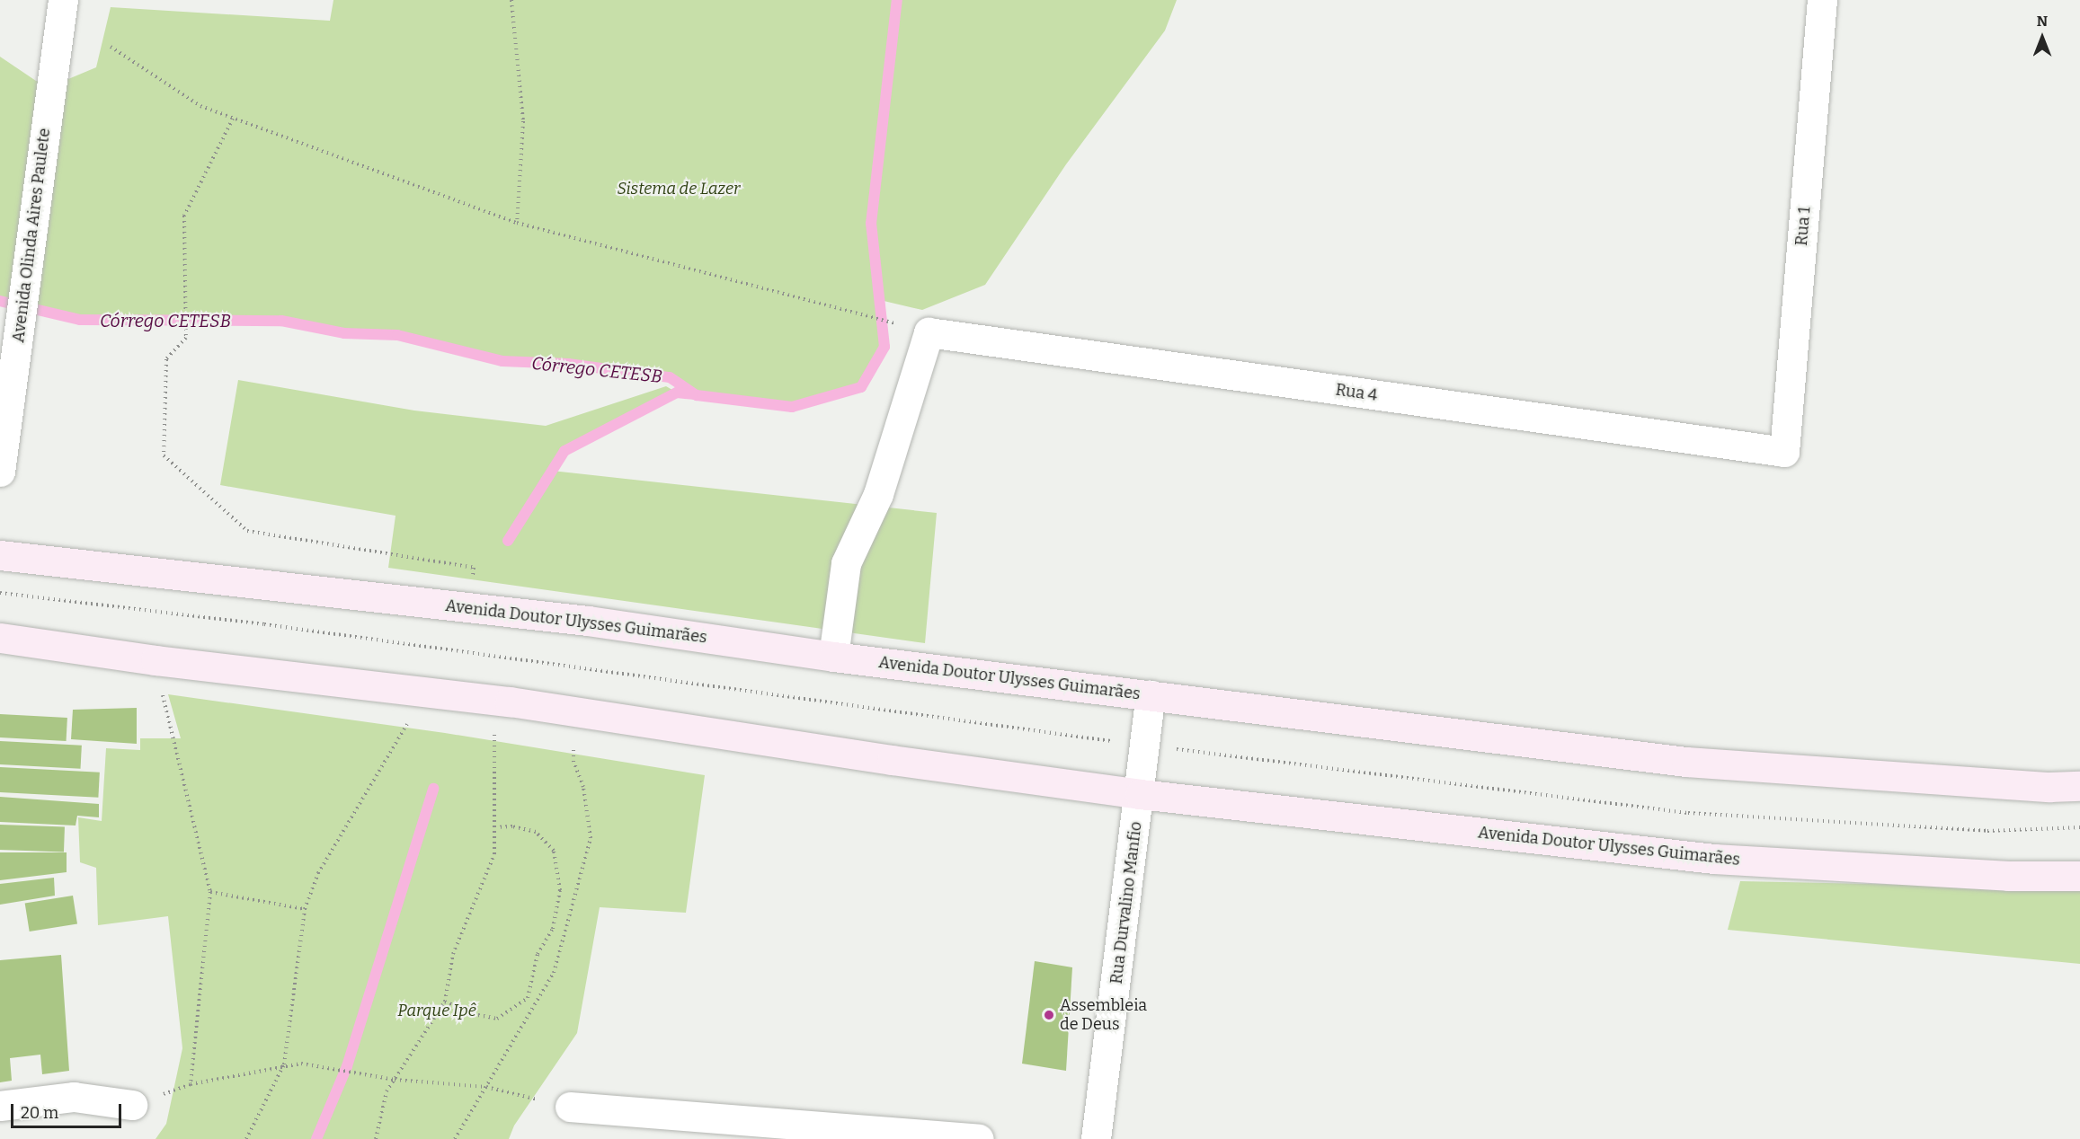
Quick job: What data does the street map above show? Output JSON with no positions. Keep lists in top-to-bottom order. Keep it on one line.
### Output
{"streets":{"main road":["Avenida Doutor Ulysses Guimarães"],"street":["Rua 1","Avenida Olinda Aires Paulete","Rua 4","Rua Durvalino Manfio"]},"crossings":[["Rua 1","Rua 4"],["Rua 4","Avenida Doutor Ulysses Guimarães"],["Avenida Doutor Ulysses Guimarães","Rua Durvalino Manfio"]],"water":["Córrego CETESB"],"parks":["Sistema de Lazer","Parque Ipê"],"places":["Assembleia de Deus"],"scale_bar":"20 m","north":"top"}
